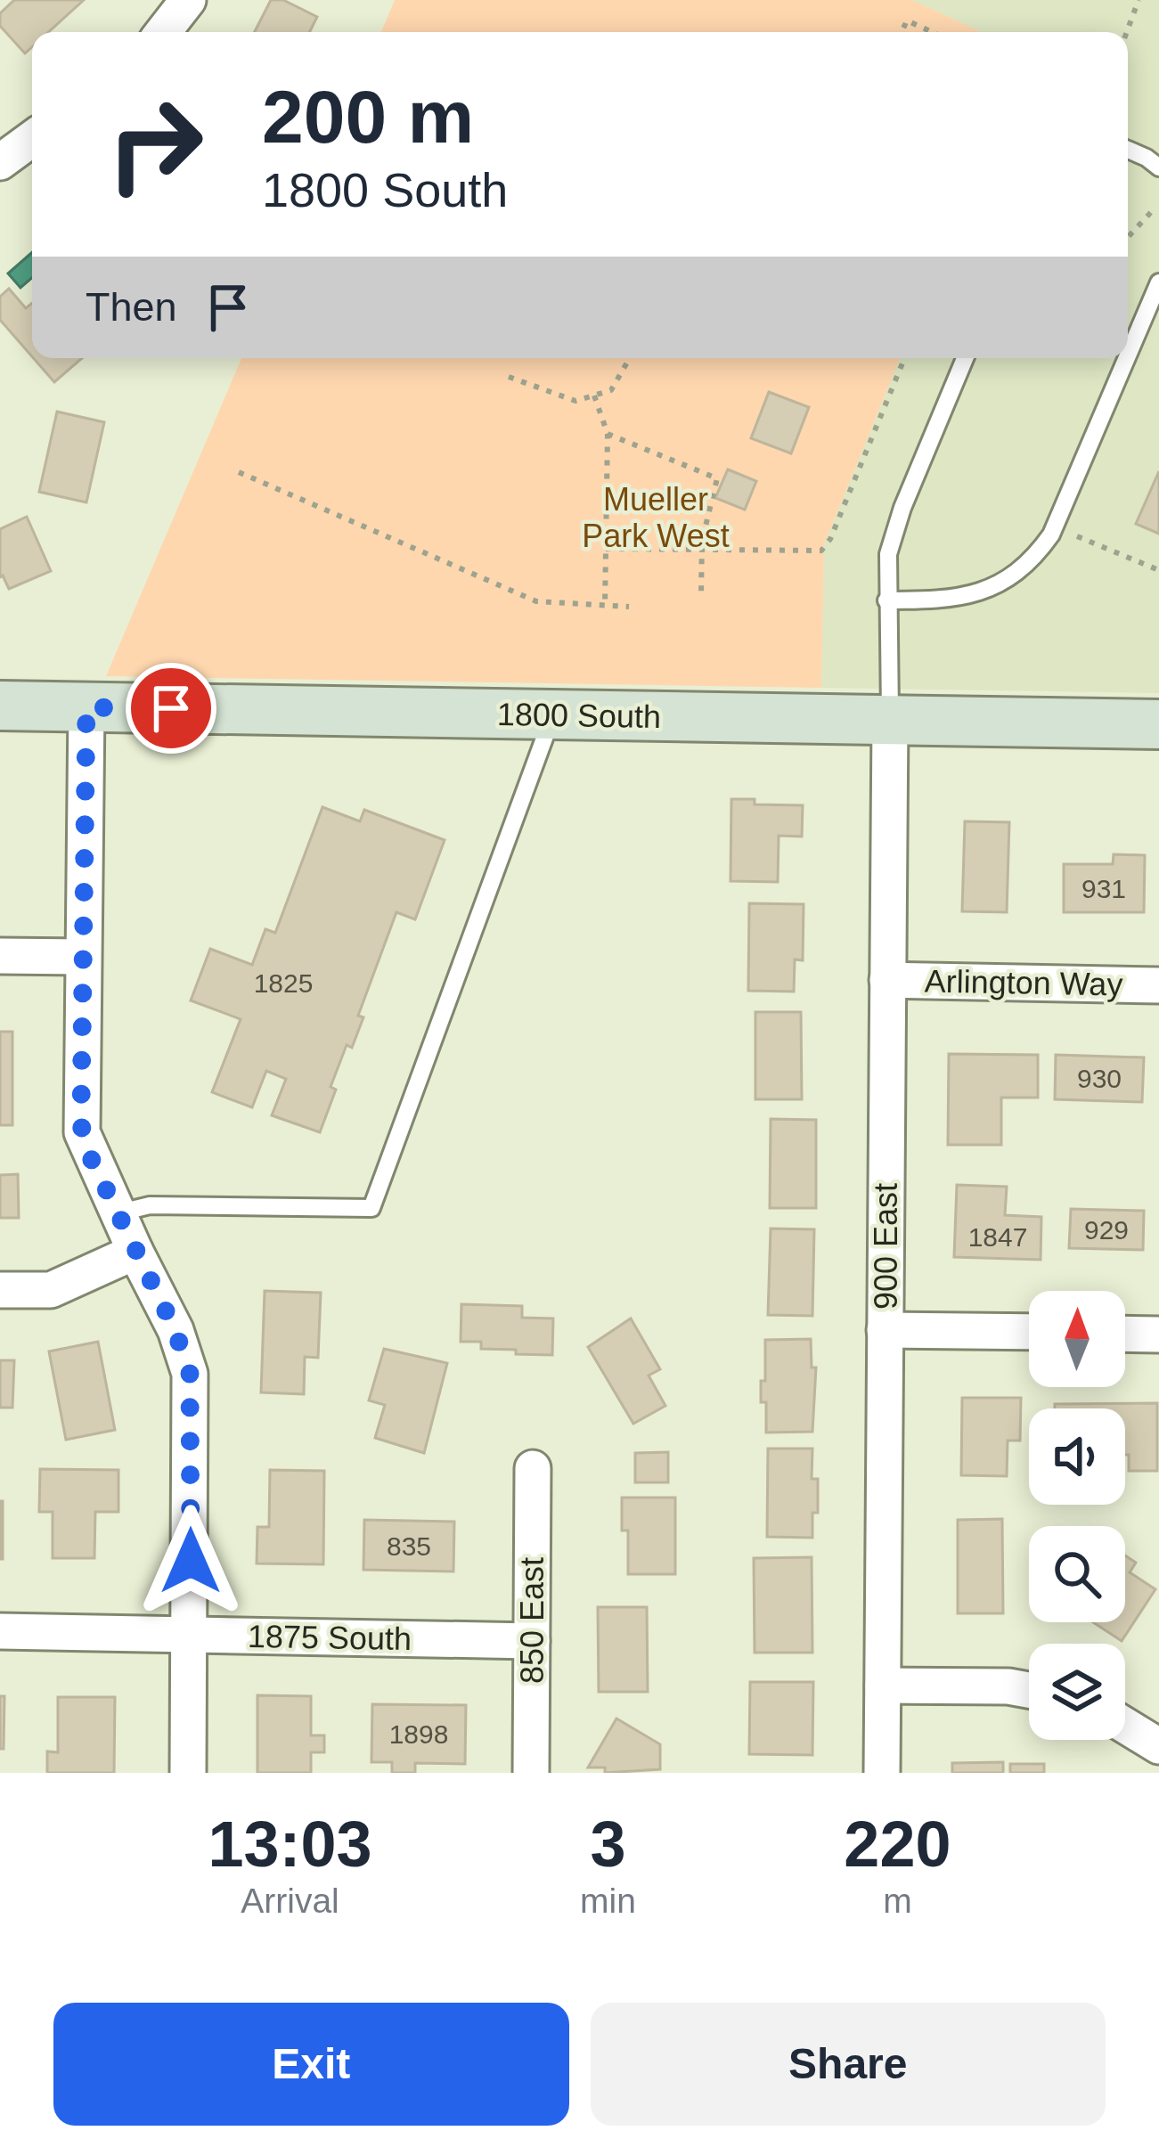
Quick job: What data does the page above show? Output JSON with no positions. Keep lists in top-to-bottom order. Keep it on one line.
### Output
{"streets":{"main road":["1800 South"],"street":["Arlington Way","900 East","850 East","1875 South"]},"crossings":[["1800 South","900 East"],["Arlington Way","900 East"],["850 East","1875 South"]],"parks":["Mueller Park West"],"house_numbers":["931","1825","930","929","1847","835","1898"],"north":"top","page":{"turn":["200 m","1800 South"],"then":"Then","eta":["13:03","Arrival","3","min","220","m"],"buttons":["Exit","Share"]}}
